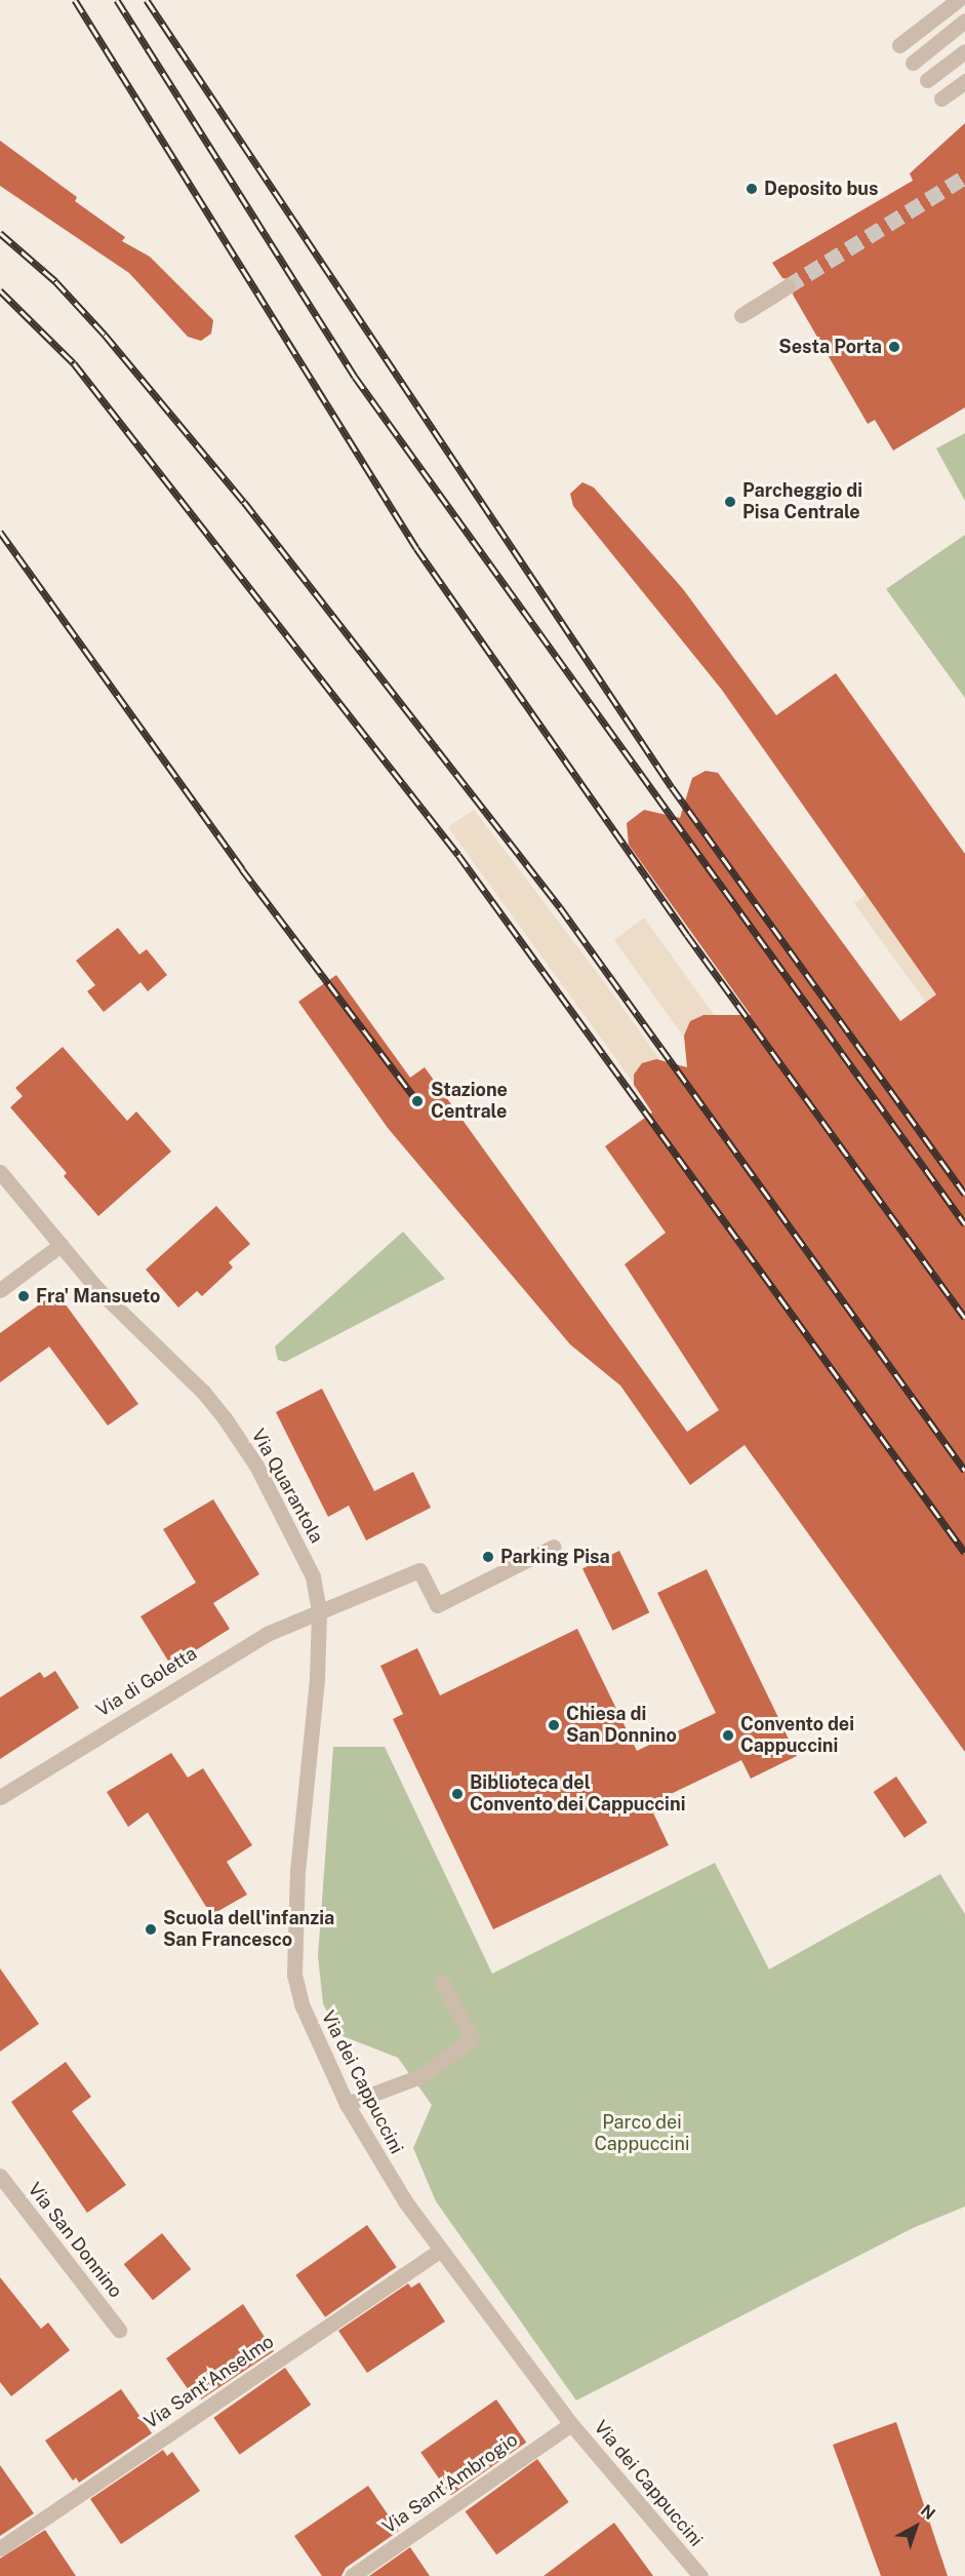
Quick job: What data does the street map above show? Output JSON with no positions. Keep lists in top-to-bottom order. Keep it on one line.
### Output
{"streets":{"street":["Via Quarantola","Via di Goletta","Via dei Cappuccini","Via San Donnino","Via Sant'Anselmo","Via Sant'Ambrogio"]},"crossings":[["Via Quarantola","Via di Goletta"],["Via Quarantola","Via dei Cappuccini"],["Via di Goletta","Via dei Cappuccini"],["Via dei Cappuccini","Via Sant'Anselmo"],["Via dei Cappuccini","Via Sant'Ambrogio"]],"parks":["Parco dei Cappuccini"],"places":["Deposito bus","Sesta Porta","Parcheggio di Pisa Centrale","Stazione Centrale","Fra' Mansueto","Parking Pisa","Chiesa di San Donnino","Convento dei Cappuccini","Biblioteca del Convento dei Cappuccini","Scuola dell'infanzia San Francesco"],"north":"top right"}
